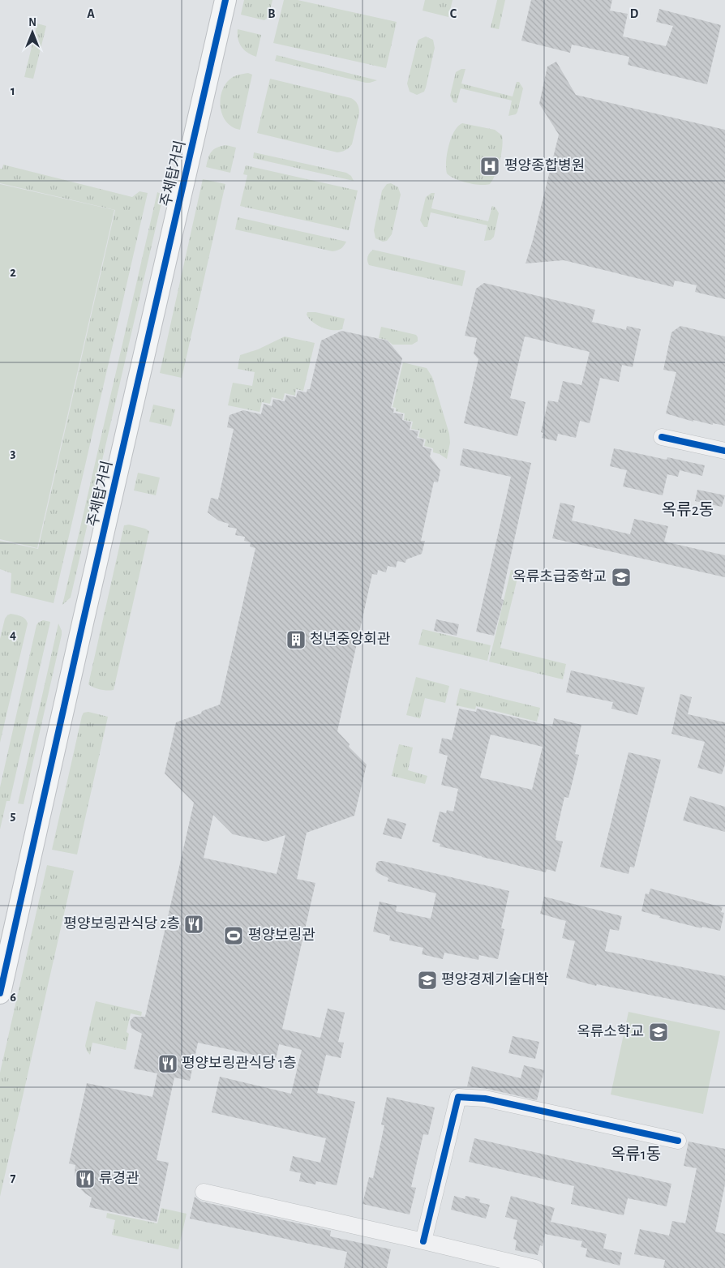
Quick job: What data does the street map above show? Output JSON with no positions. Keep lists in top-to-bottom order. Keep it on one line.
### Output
{"streets":{"main road":["주체탑거리"]},"districts":["옥류2동","옥류1동"],"places":{"hospital":["평양종합병원"],"school or university":["옥류초급중학교","평양경제기술대학","옥류소학교"],"building":["청년중앙회관"],"restaurant":["평양보링관식당 2층","평양보링관식당 1층","류경관"],"sports":["평양보링관"]},"north":"top","grid":{"columns":["A","B","C","D"],"rows":["1","2","3","4","5","6","7"]}}
